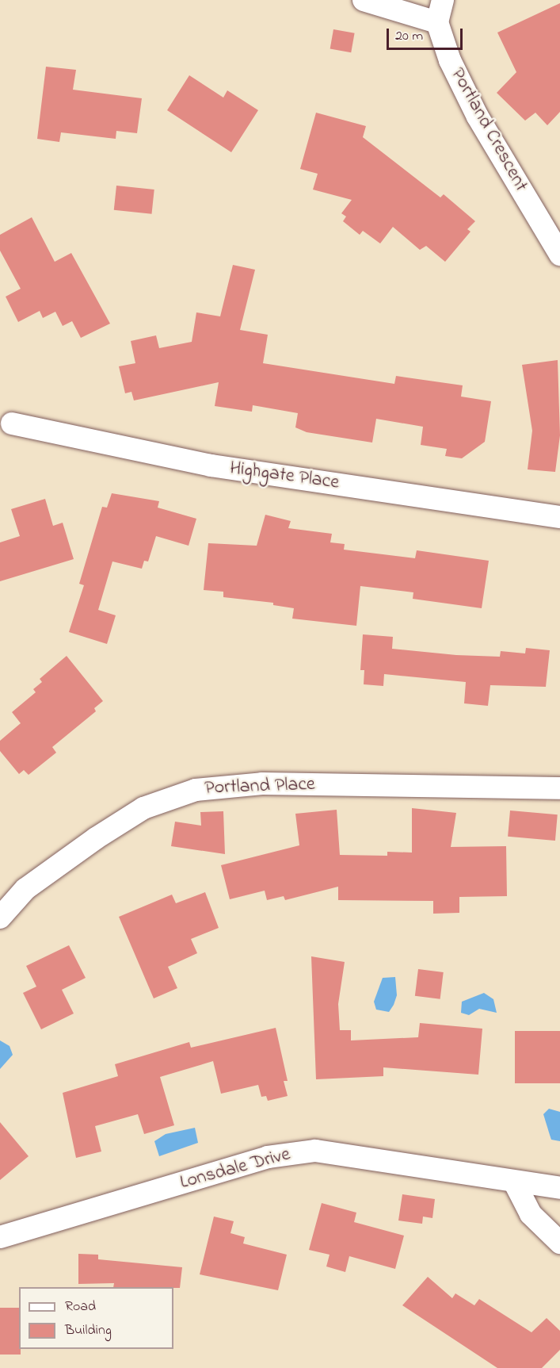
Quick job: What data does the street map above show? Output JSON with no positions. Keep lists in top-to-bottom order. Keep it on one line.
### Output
{"streets":{"street":["Portland Crescent","Highgate Place","Portland Place","Lonsdale Drive"]},"legend":["Road","Building"],"scale_bar":"20 m"}
